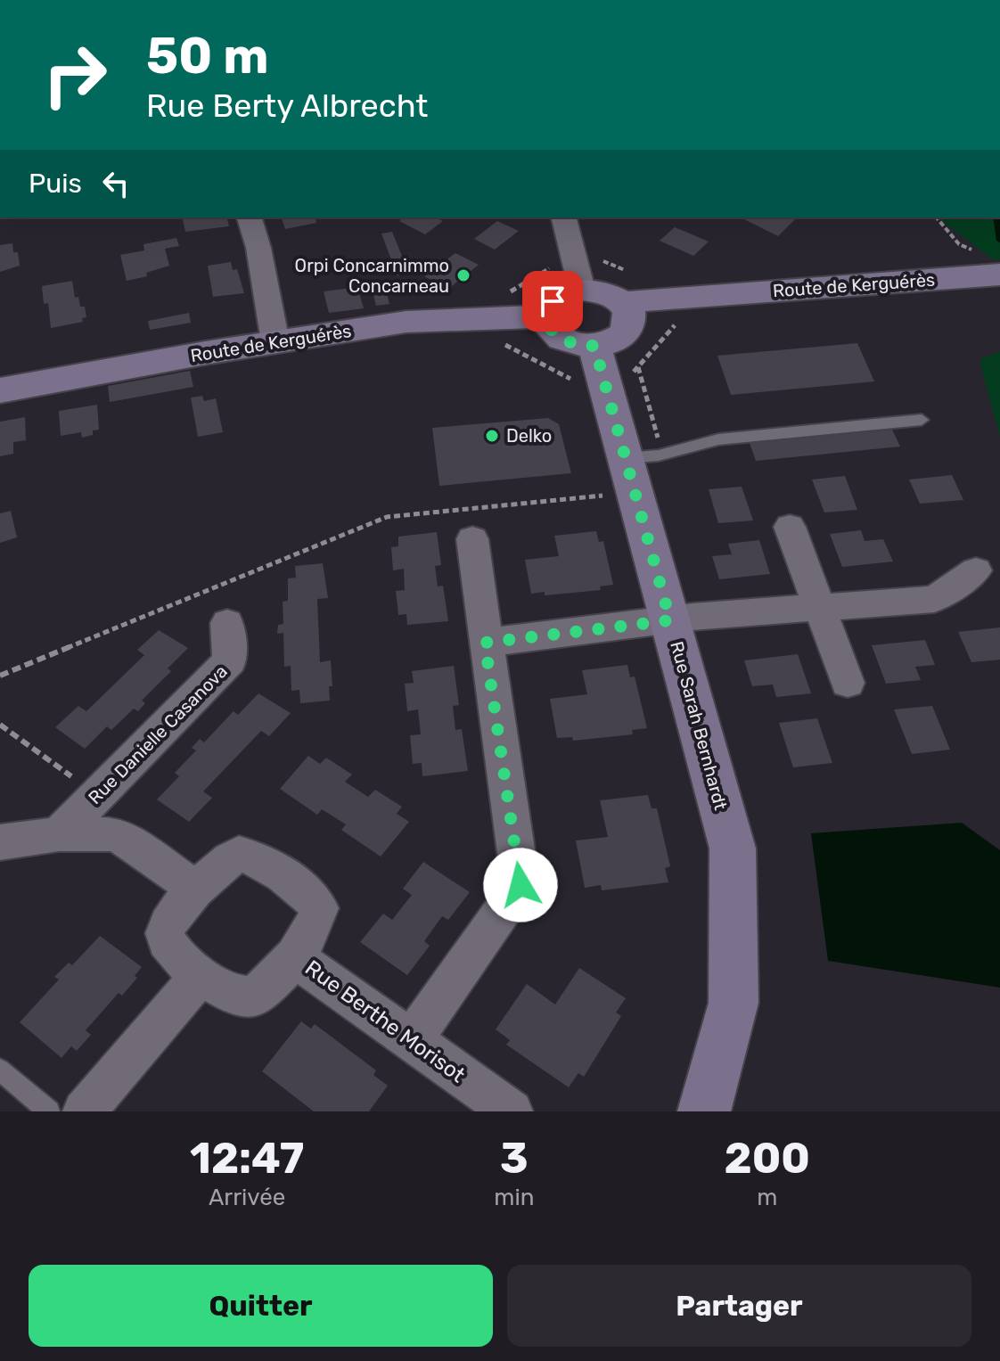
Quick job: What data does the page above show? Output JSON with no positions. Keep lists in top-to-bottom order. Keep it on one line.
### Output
{"streets":{"street":["Route de Kerguérès","Rue Sarah Bernhardt","Rue Danielle Casanova","Rue Berthe Morisot"]},"crossings":[["Route de Kerguérès","Rue Sarah Bernhardt"]],"places":["Orpi Concarnimmo Concarneau","Delko"],"page":{"turn":["50 m","Rue Berty Albrecht"],"then":"Puis","eta":["12:47","Arrivée","3","min","200","m"],"buttons":["Quitter","Partager"]}}
